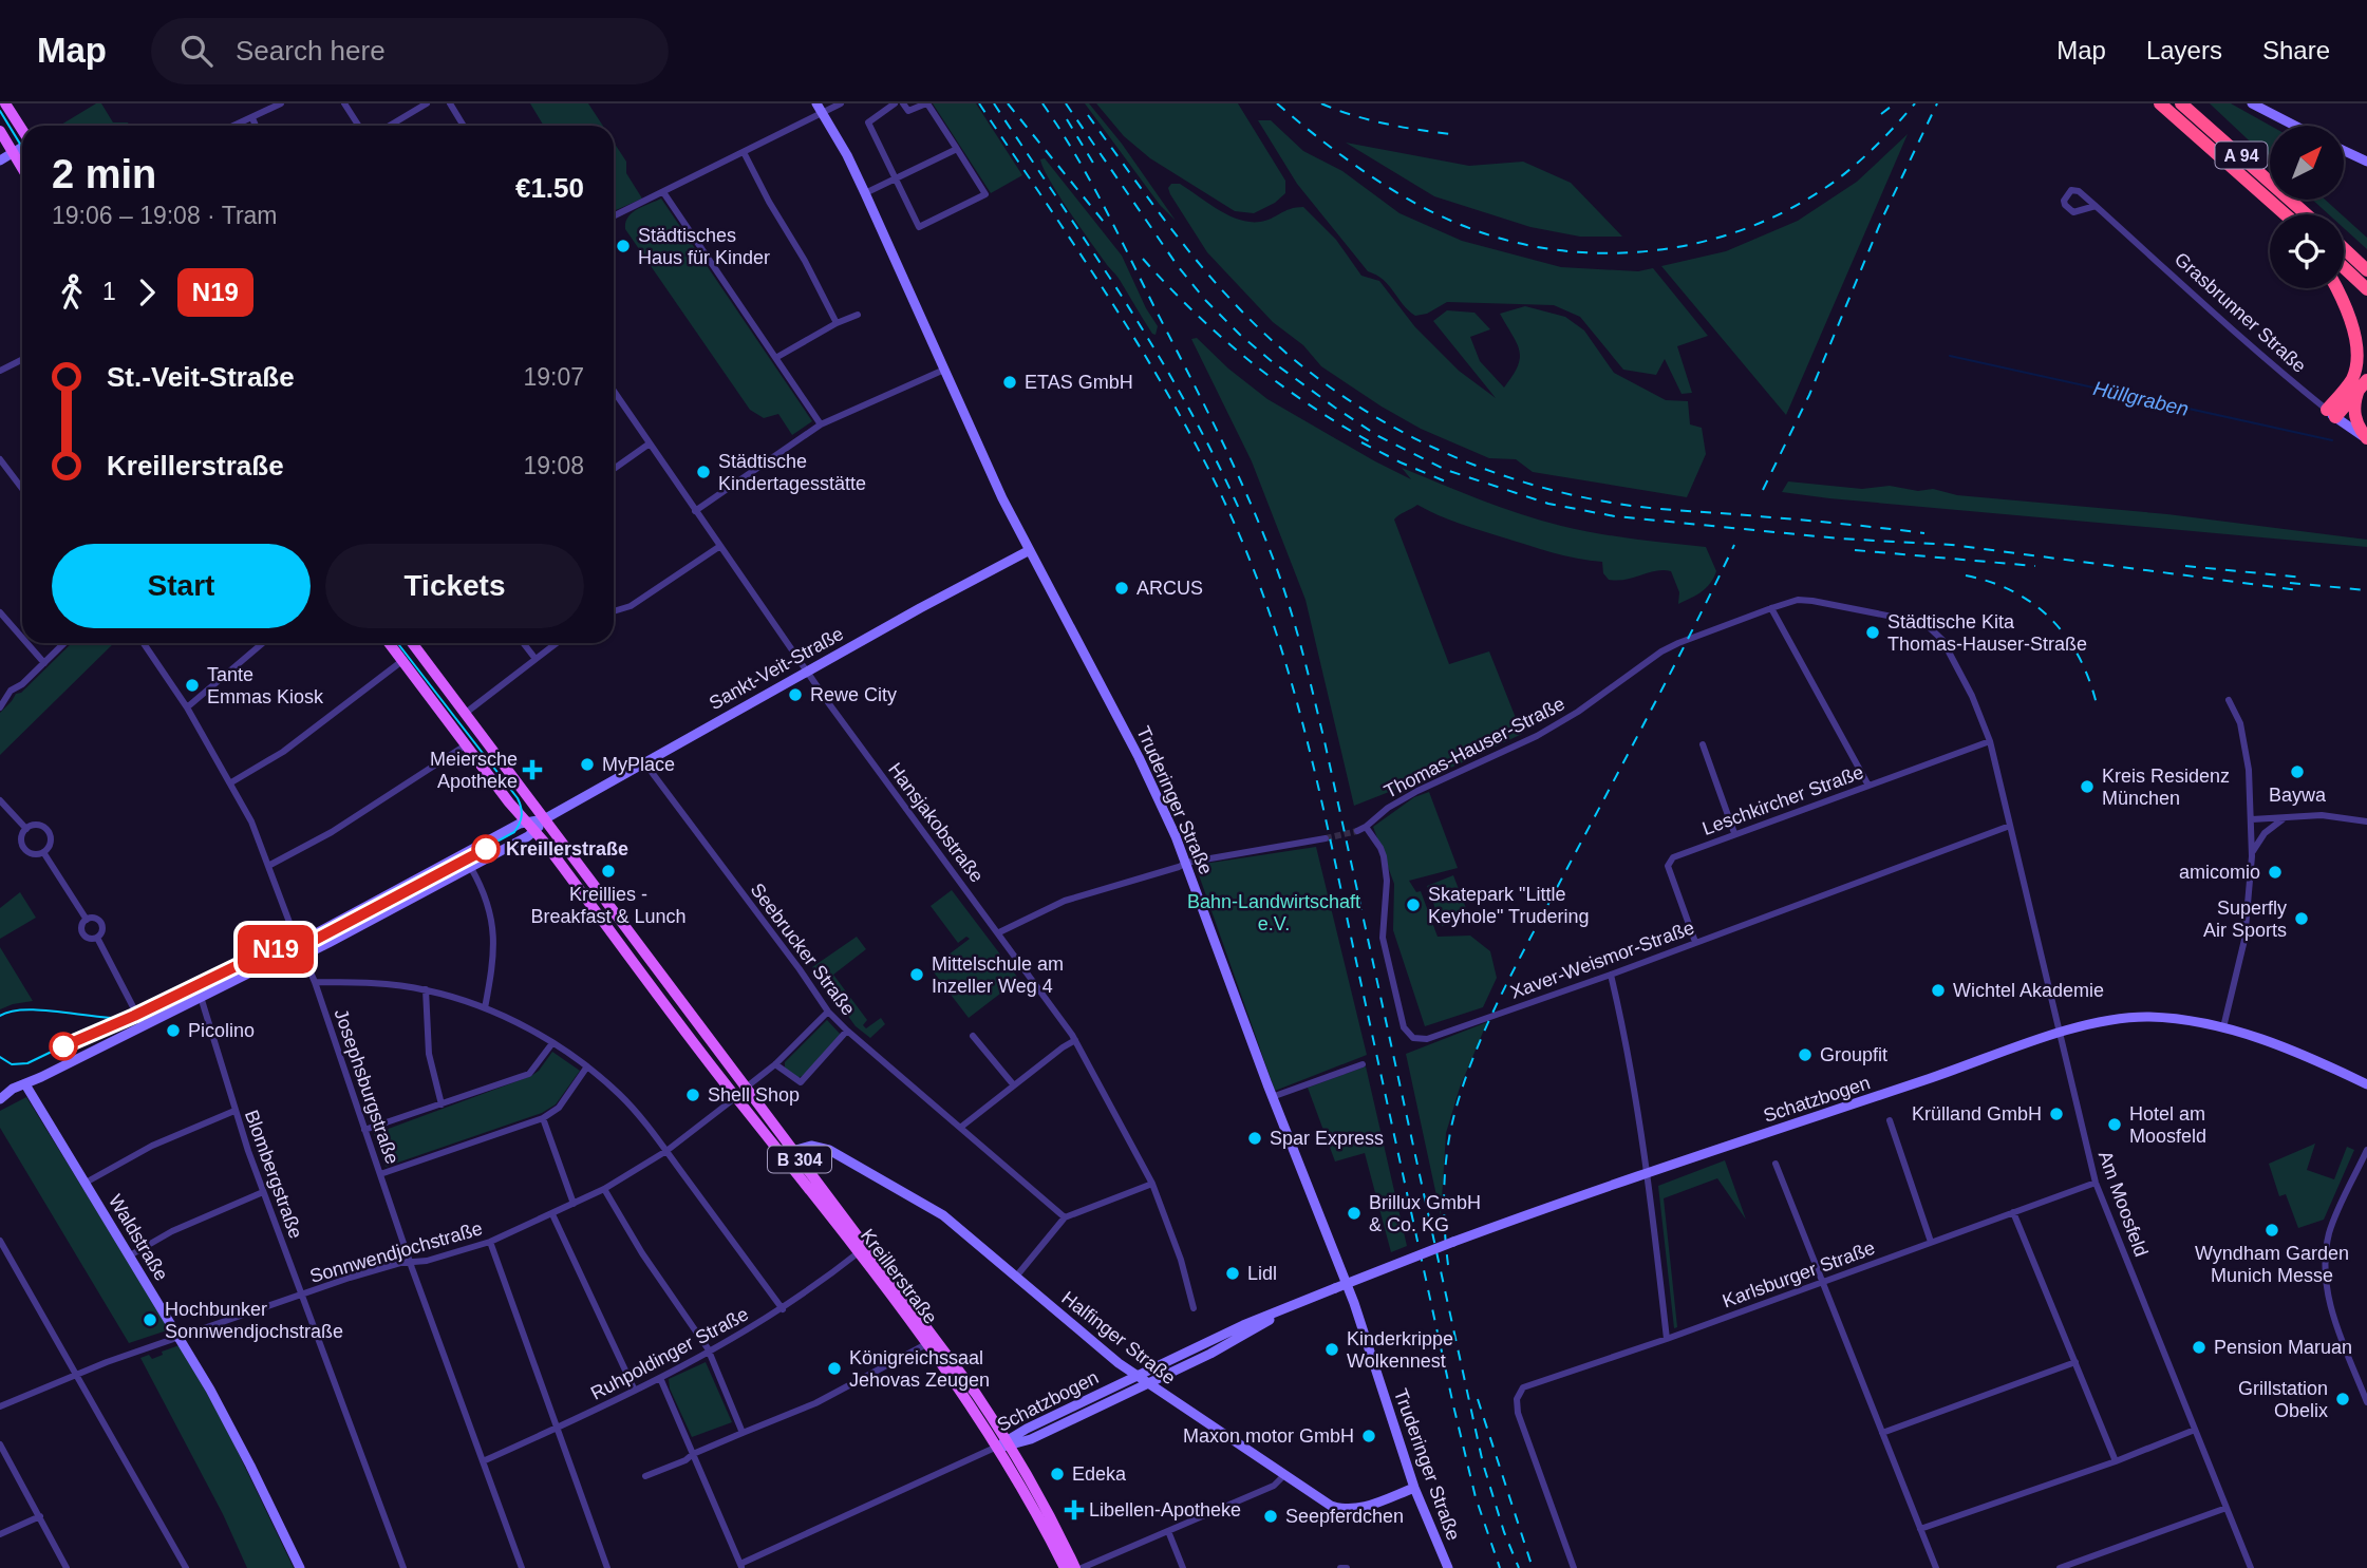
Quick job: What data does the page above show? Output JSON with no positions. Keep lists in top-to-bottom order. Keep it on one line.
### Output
{"streets":{"highway":["A 94"],"main road":["B 304","Kreillerstraße"],"street":["Grasbrunner Straße","Sankt-Veit-Straße","Thomas-Hauser-Straße","Truderinger Straße","Leschkircher Straße","Hansjakobstraße","Seebrucker Straße","Xaver-Weismor-Straße","Josephsburgstraße","Schatzbogen","Blombergstraße","Am Moosfeld","Waldstraße","Sonnwendjochstraße","Karlsburger Straße","Halfinger Straße","Ruhpoldinger Straße"]},"crossings":[["Sankt-Veit-Straße","Truderinger Straße"],["Sankt-Veit-Straße","Hansjakobstraße"],["Sankt-Veit-Straße","Seebrucker Straße"],["Sankt-Veit-Straße","Josephsburgstraße"],["Sankt-Veit-Straße","Blombergstraße"],["Sankt-Veit-Straße","Waldstraße"],["Sankt-Veit-Straße","Kreillerstraße"],["Thomas-Hauser-Straße","Xaver-Weismor-Straße"],["Thomas-Hauser-Straße","Am Moosfeld"],["Truderinger Straße","Halfinger Straße"],["Leschkircher Straße","Xaver-Weismor-Straße"],["Leschkircher Straße","Am Moosfeld"],["Seebrucker Straße","Sonnwendjochstraße"],["Xaver-Weismor-Straße","Am Moosfeld"],["Josephsburgstraße","Sonnwendjochstraße"],["Josephsburgstraße","Ruhpoldinger Straße"],["Schatzbogen","Am Moosfeld"],["Schatzbogen","Kreillerstraße"],["Schatzbogen","Halfinger Straße"],["Blombergstraße","Sonnwendjochstraße"],["Am Moosfeld","Karlsburger Straße"],["Waldstraße","Sonnwendjochstraße"],["Sonnwendjochstraße","Kreillerstraße"],["Kreillerstraße","Halfinger Straße"],["Kreillerstraße","Ruhpoldinger Straße"]],"water":["Hüllgraben"],"parks":["Bahn-Landwirtschaft e.V."],"places":{"other":["Städtisches Haus für Kinder","ETAS GmbH","Städtische Kindertagesstätte","ARCUS","Städtische Kita Thomas-Hauser-Straße","Tante Emmas Kiosk","Rewe City","MyPlace","Baywa","Kreis Residenz München","Kreillerstraße","Kreillies - Breakfast & Lunch","amicomio","Skatepark \"Little Keyhole\" Trudering","Superfly Air Sports","Mittelschule am Inzeller Weg 4","Wichtel Akademie","Picolino","Groupfit","Shell Shop","Krülland GmbH","Hotel am Moosfeld","Spar Express","Brillux GmbH & Co. KG","Wyndham Garden Munich Messe","Lidl","Hochbunker Sonnwendjochstraße","Pension Maruan","Kinderkrippe Wolkennest","Königreichssaal Jehovas Zeugen","Grillstation Obelix","Maxon motor GmbH","Edeka","Seepferdchen"],"health":["Meiersche Apotheke","Libellen-Apotheke"]},"lines":["tram line N19"],"north":"top right","page":{"header":"Map","search":"Search here","nav":["Map","Layers","Share"],"on_map":"N19","heading":["2 min","19:06 – 19:08 · Tram","€1.50"],"legs":["1","N19"],"list":[{"name":"St.-Veit-Straße","value":"19:07"},{"name":"Kreillerstraße","value":"19:08"}],"buttons":["Start","Tickets"]}}
